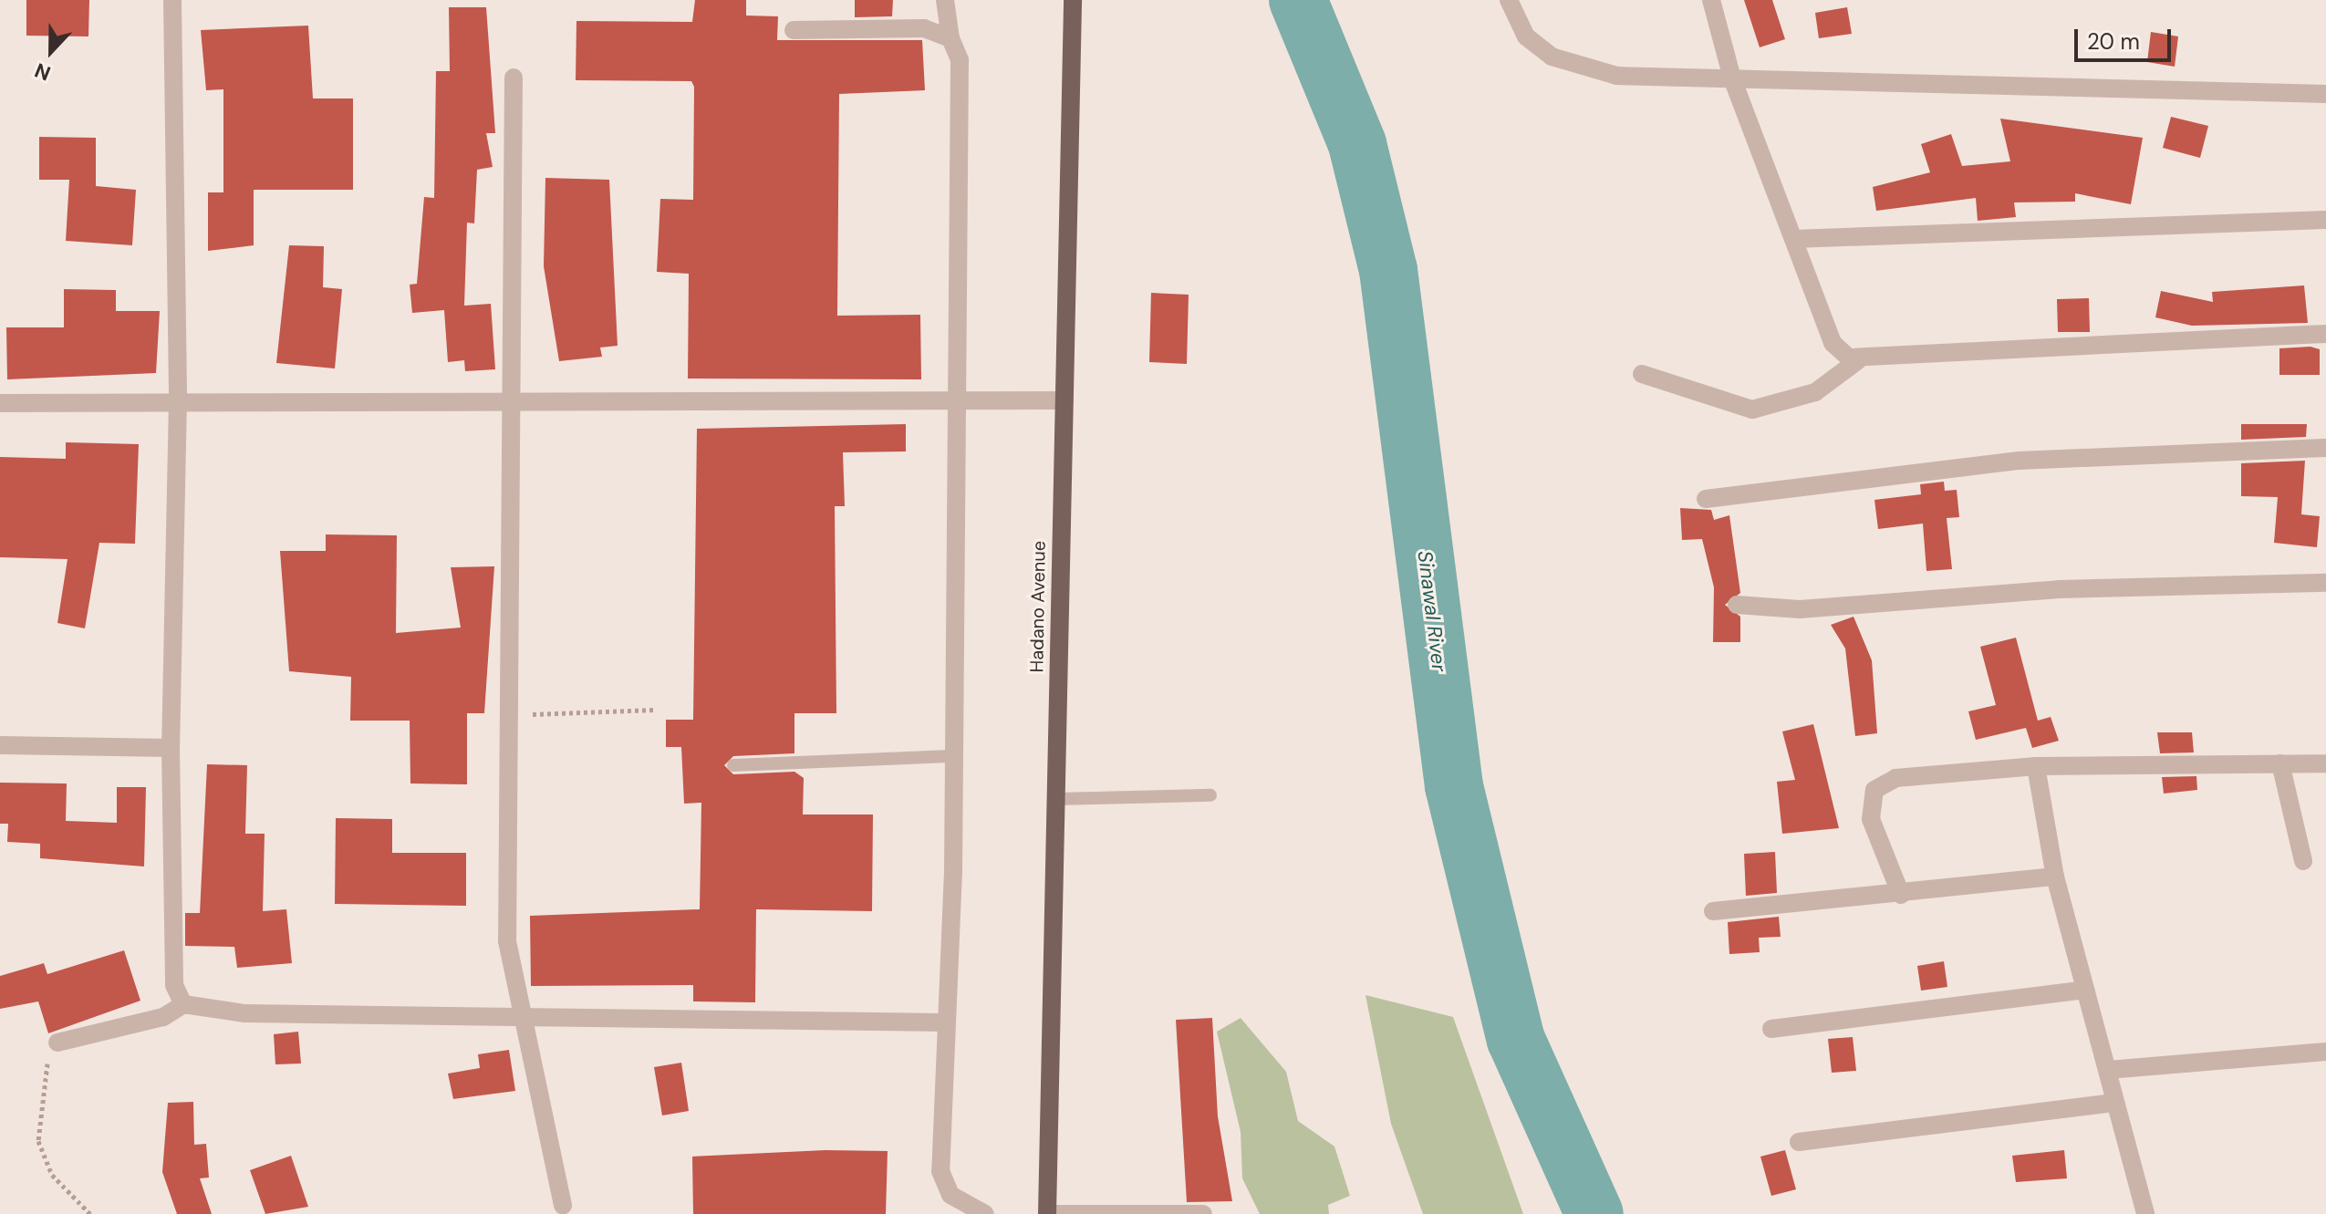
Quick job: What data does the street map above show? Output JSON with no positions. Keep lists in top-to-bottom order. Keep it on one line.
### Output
{"streets":{"main road":["Hadano Avenue"]},"water":["Sinawal River"],"scale_bar":"20 m","north":"bottom"}
